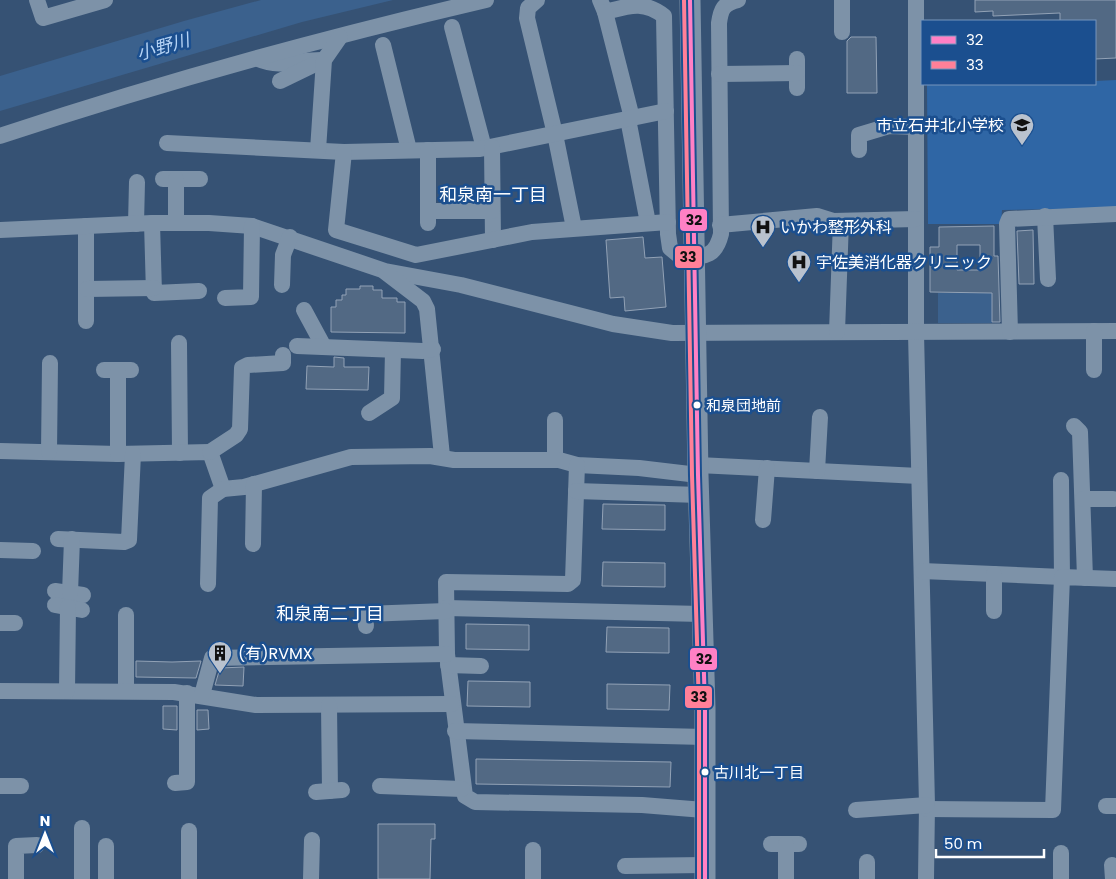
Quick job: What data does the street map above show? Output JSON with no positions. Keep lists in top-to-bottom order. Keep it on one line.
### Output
{"districts":["和泉南一丁目","和泉南二丁目"],"water":["小野川"],"places":{"school or university":["市立石井北小学校"],"hospital":["いかわ整形外科","宇佐美消化器クリニック"],"other":["和泉団地前","古川北一丁目"],"building":["(有)RVMX"]},"lines":["transit line 32","transit line 33"],"legend":["32","33"],"scale_bar":"50 m","north":"top"}
